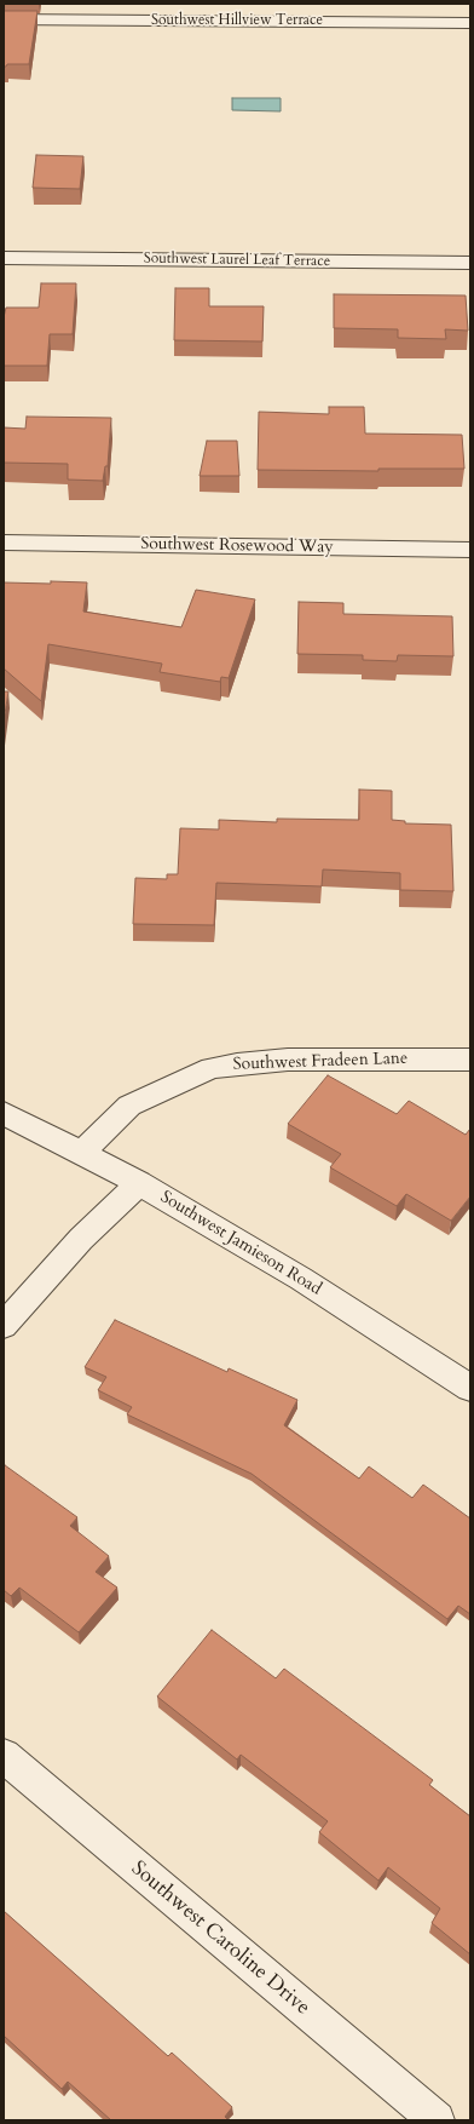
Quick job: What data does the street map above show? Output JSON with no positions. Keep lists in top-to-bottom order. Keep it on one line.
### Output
{"streets":{"street":["Southwest Hillview Terrace","Southwest Laurel Leaf Terrace","Southwest Rosewood Way","Southwest Fradeen Lane","Southwest Jamieson Road","Southwest Caroline Drive"]},"crossings":[["Southwest Fradeen Lane","Southwest Jamieson Road"]]}
